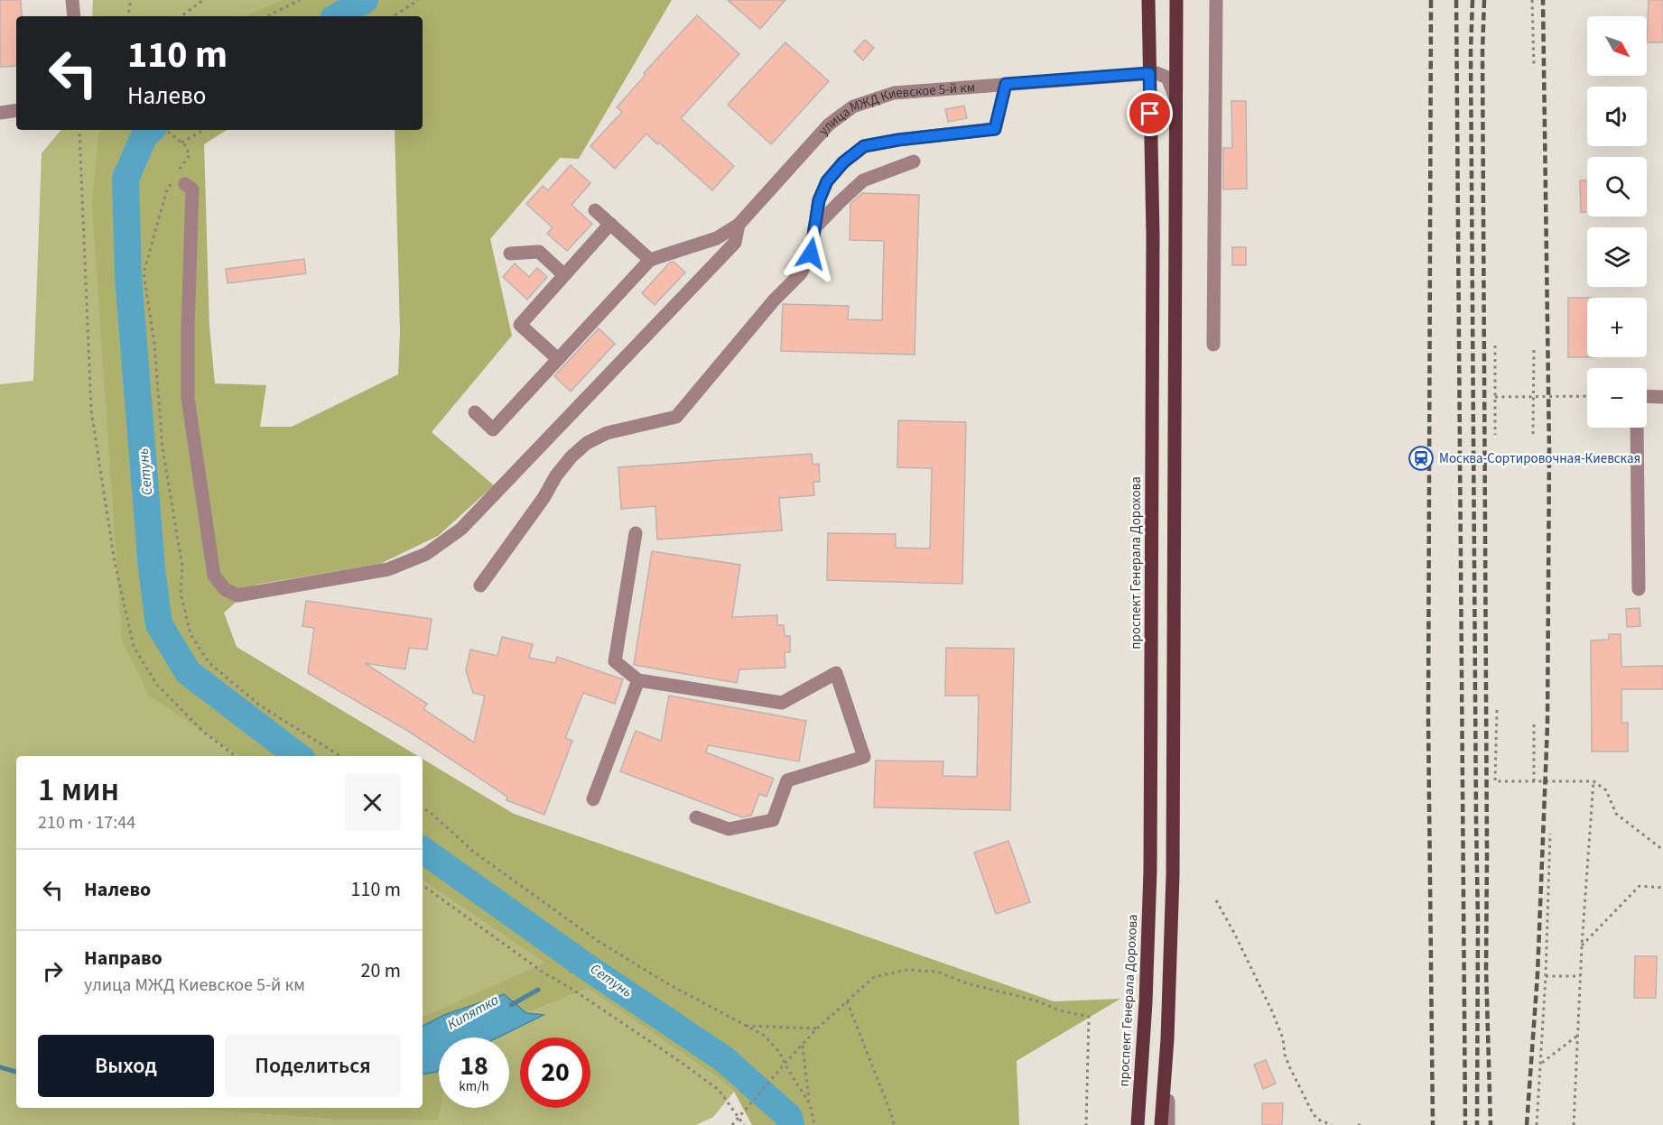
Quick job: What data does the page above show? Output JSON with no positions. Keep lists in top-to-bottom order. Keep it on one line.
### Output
{"streets":{"main road":["проспект Генерала Дорохова"],"street":["улица МЖД Киевское 5-й км"]},"crossings":[["улица МЖД Киевское 5-й км","проспект Генерала Дорохова"]],"water":["Сетунь","Кипятка"],"places":{"station":["Москва-Сортировочная-Киевская"]},"north":"bottom right","page":{"map_buttons":["+","−"],"turn":["110 m","Налево"],"heading":["1 мин","210 m · 17:44"],"list":[{"name":"Налево","value":"110 m"},{"name":"Направо","note":"улица МЖД Киевское 5-й км","value":"20 m"}],"buttons":["Выход","Поделиться"],"speed":"18 km/h","limit":"20"}}
